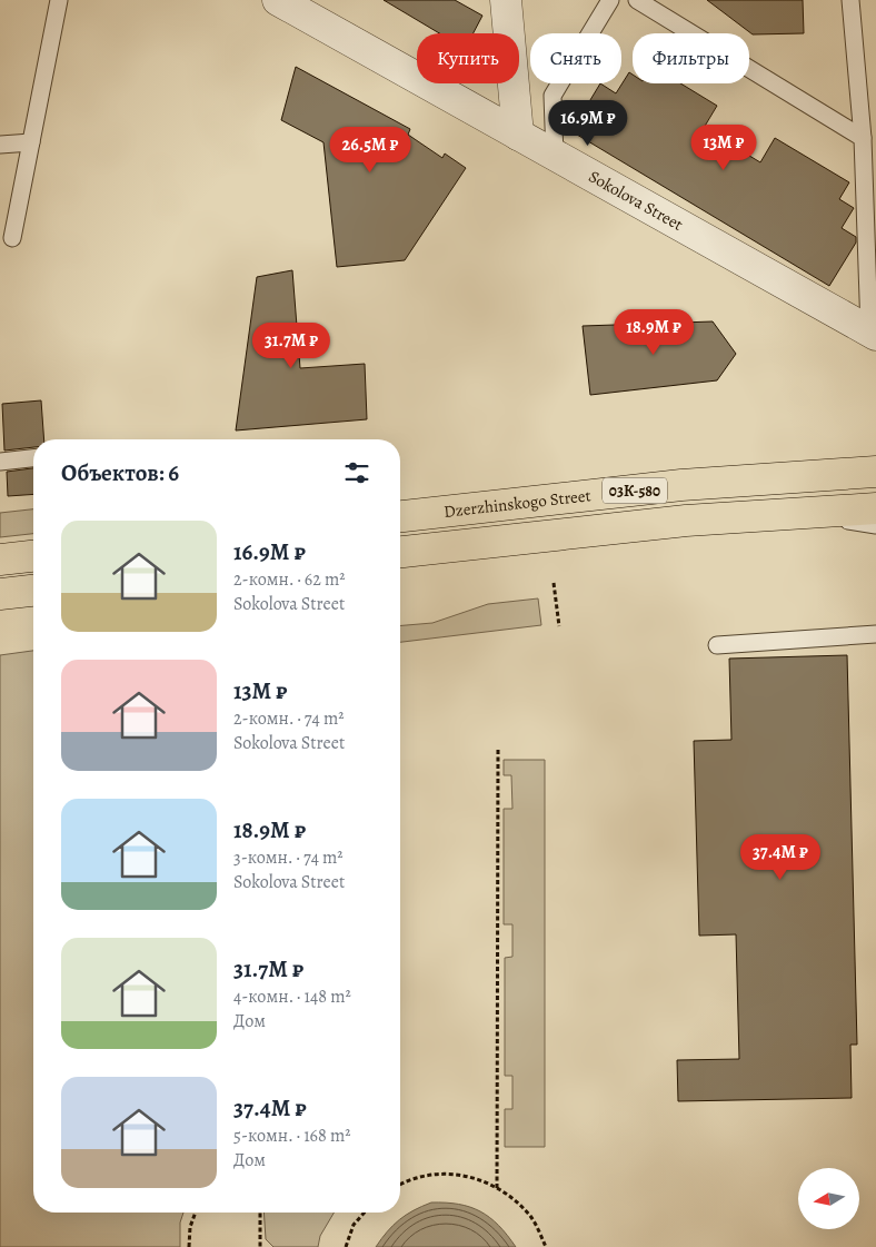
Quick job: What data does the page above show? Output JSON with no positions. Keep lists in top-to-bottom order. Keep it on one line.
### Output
{"streets":{"main road":["03К-580","Dzerzhinskogo Street"],"street":["Sokolova Street"]},"north":"left","page":{"chip":["Купить","Снять","Фильтры"],"price":["16.9M ₽","13M ₽","26.5M ₽","18.9M ₽","31.7M ₽","37.4M ₽"],"heading":"Объектов: 6","list":[{"name":"16.9M ₽","note":"2-комн. · 62 m² · Sokolova Street"},{"name":"13M ₽","note":"2-комн. · 74 m² · Sokolova Street"},{"name":"18.9M ₽","note":"3-комн. · 74 m² · Sokolova Street"},{"name":"31.7M ₽","note":"4-комн. · 148 m² · Дом"},{"name":"37.4M ₽","note":"5-комн. · 168 m² · Дом"}]}}
